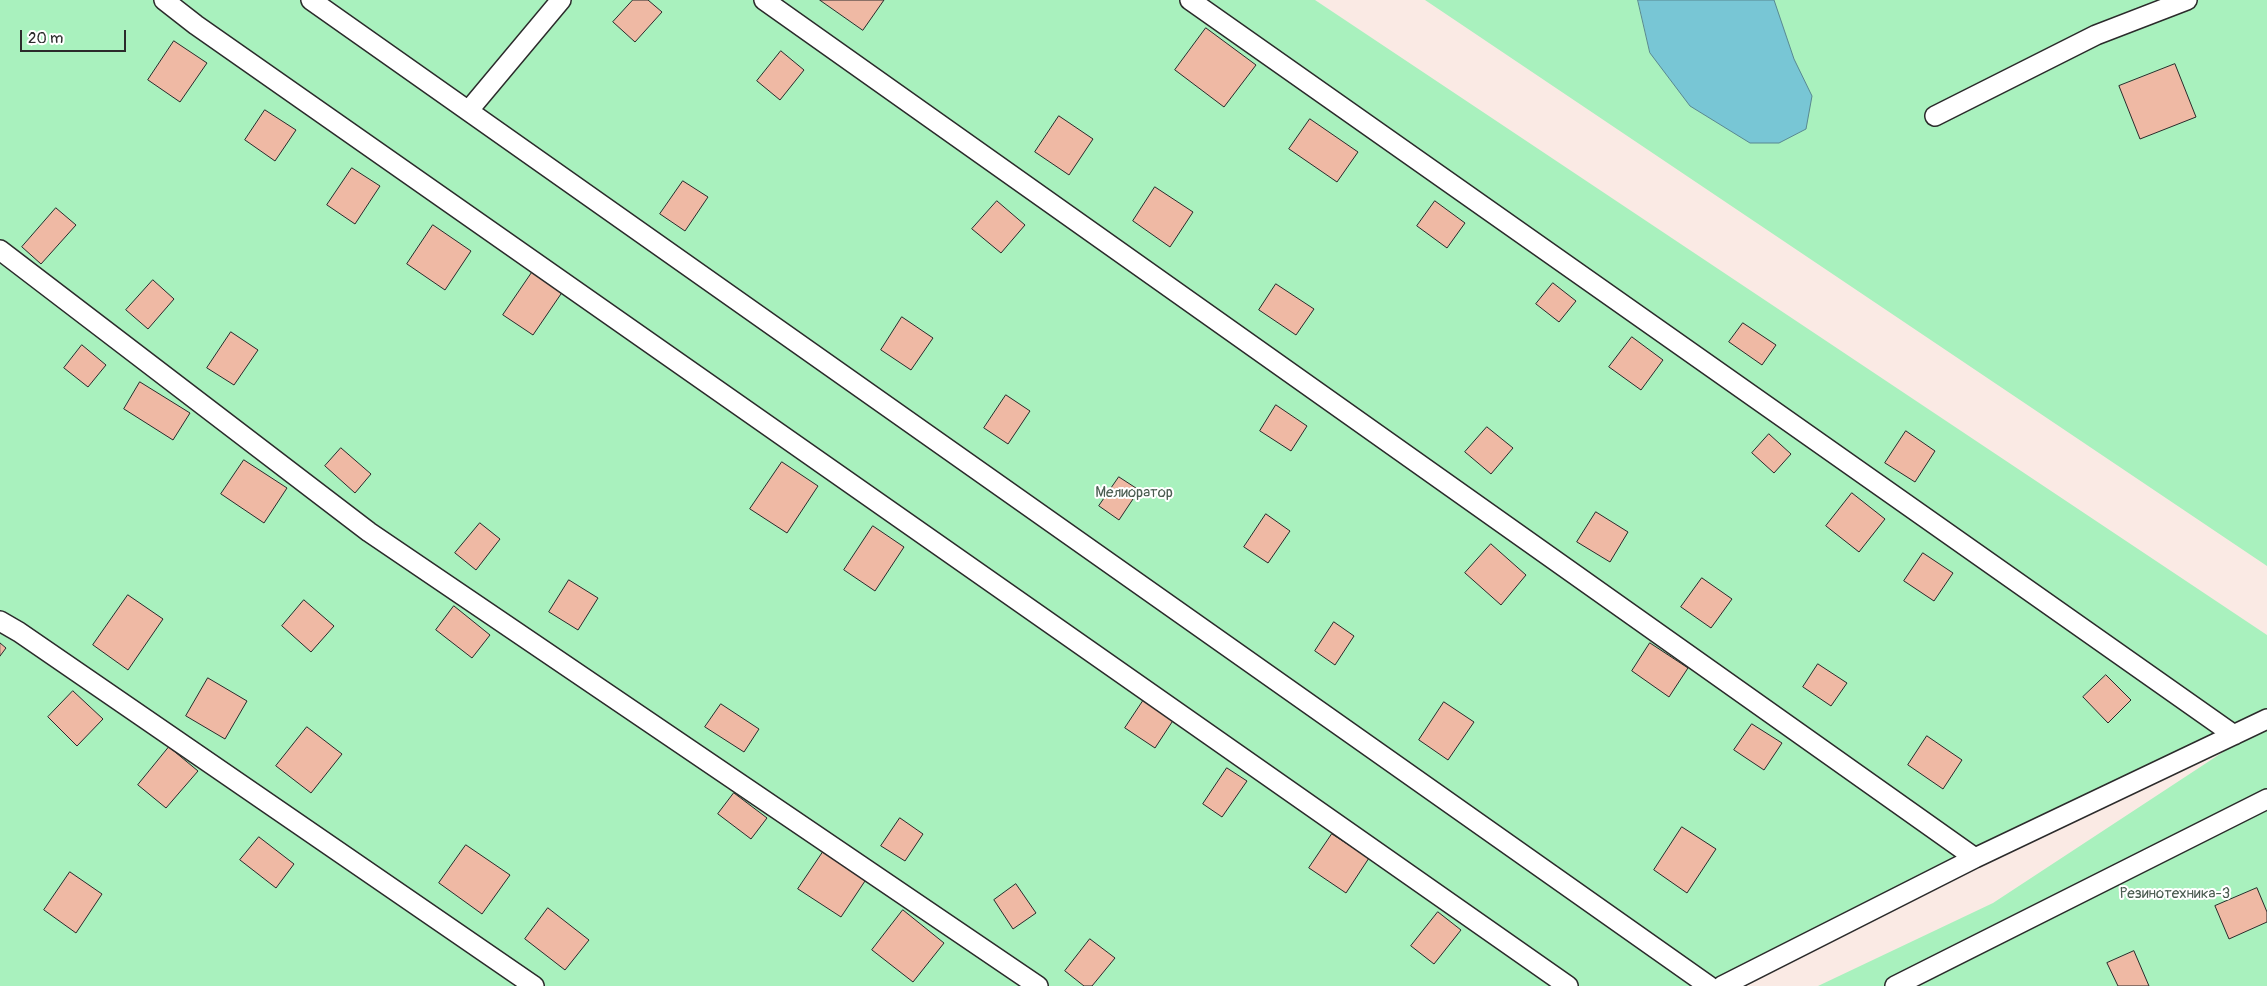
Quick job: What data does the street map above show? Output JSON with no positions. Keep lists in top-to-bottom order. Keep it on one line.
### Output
{"parks":["Мелиоратор","Резинотехника-3"],"scale_bar":"20 m"}
